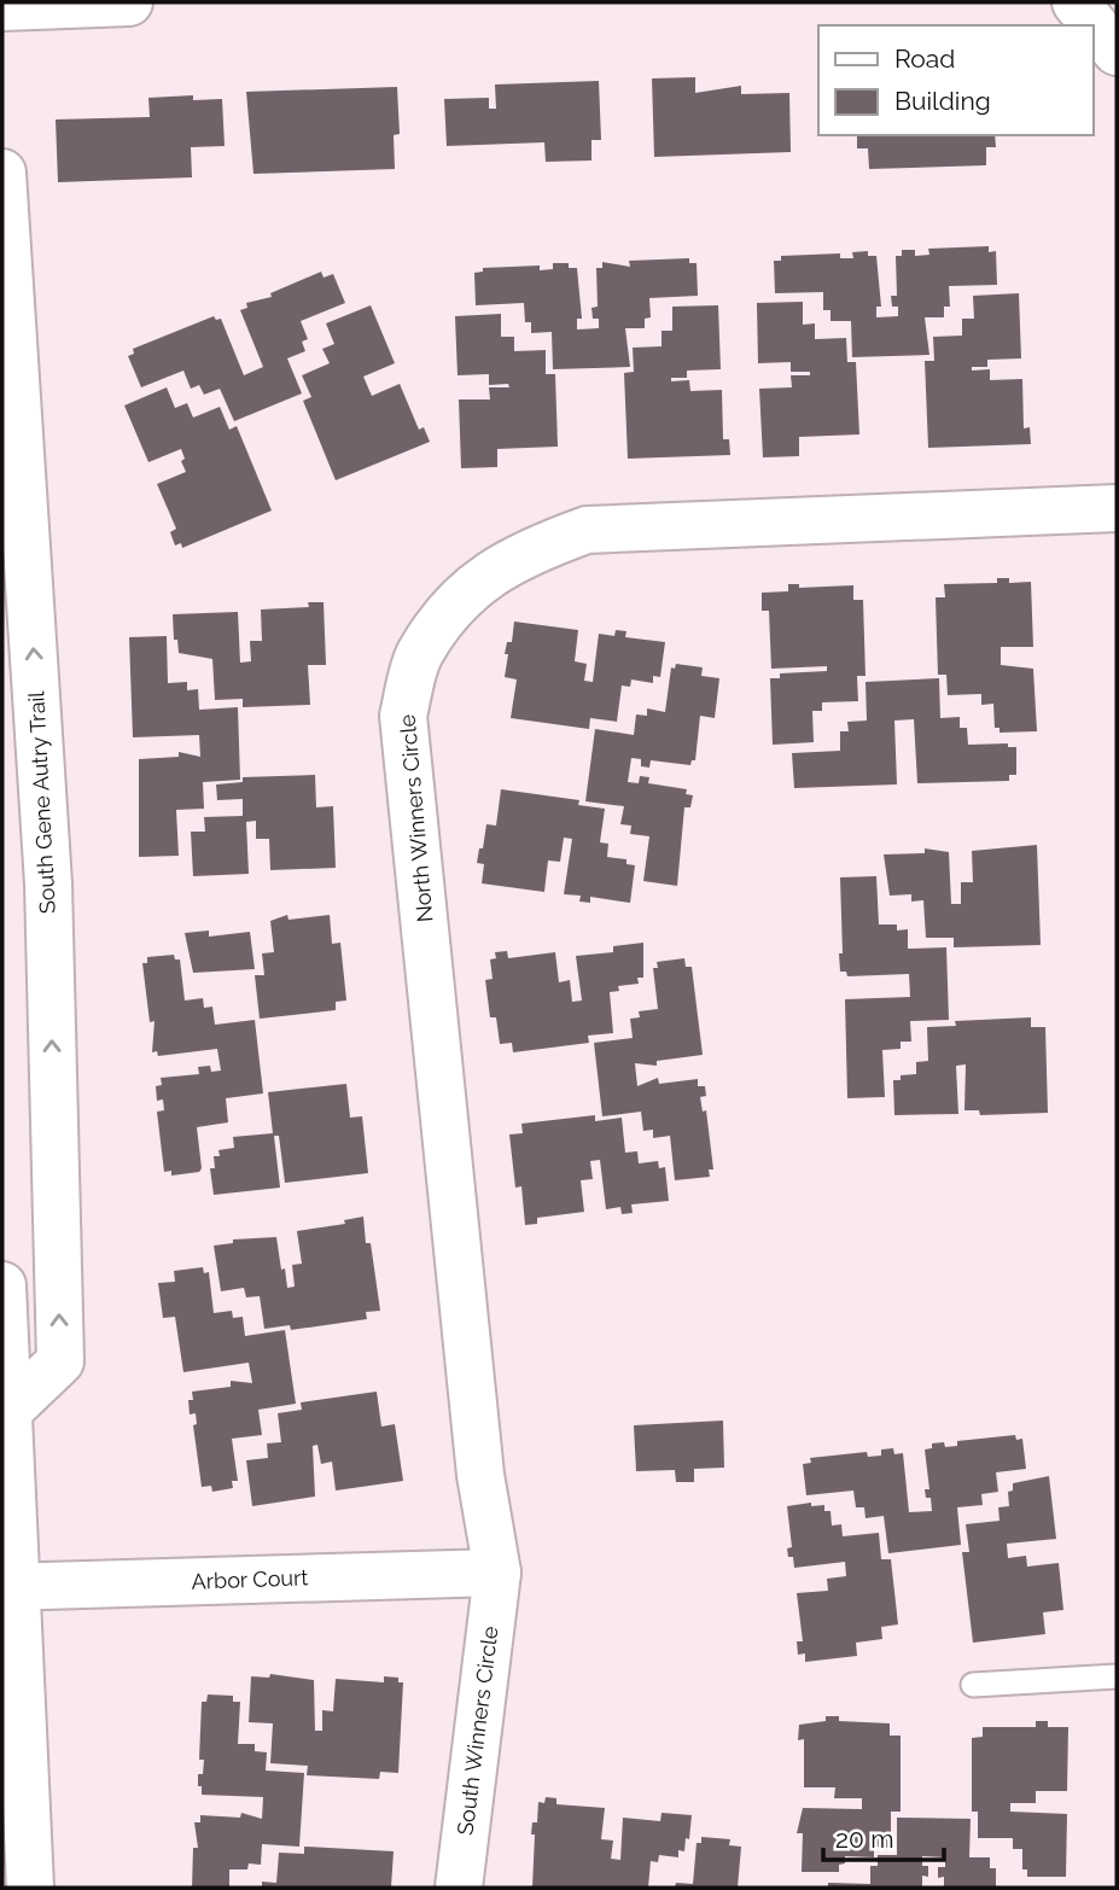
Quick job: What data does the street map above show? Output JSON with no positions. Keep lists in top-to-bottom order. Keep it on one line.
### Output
{"streets":{"street":["South Gene Autry Trail","North Winners Circle","Arbor Court","South Winners Circle"]},"crossings":[["North Winners Circle","Arbor Court"],["North Winners Circle","South Winners Circle"],["Arbor Court","South Winners Circle"]],"one_way":["South Gene Autry Trail"],"legend":["Road","Building"],"scale_bar":"20 m"}
